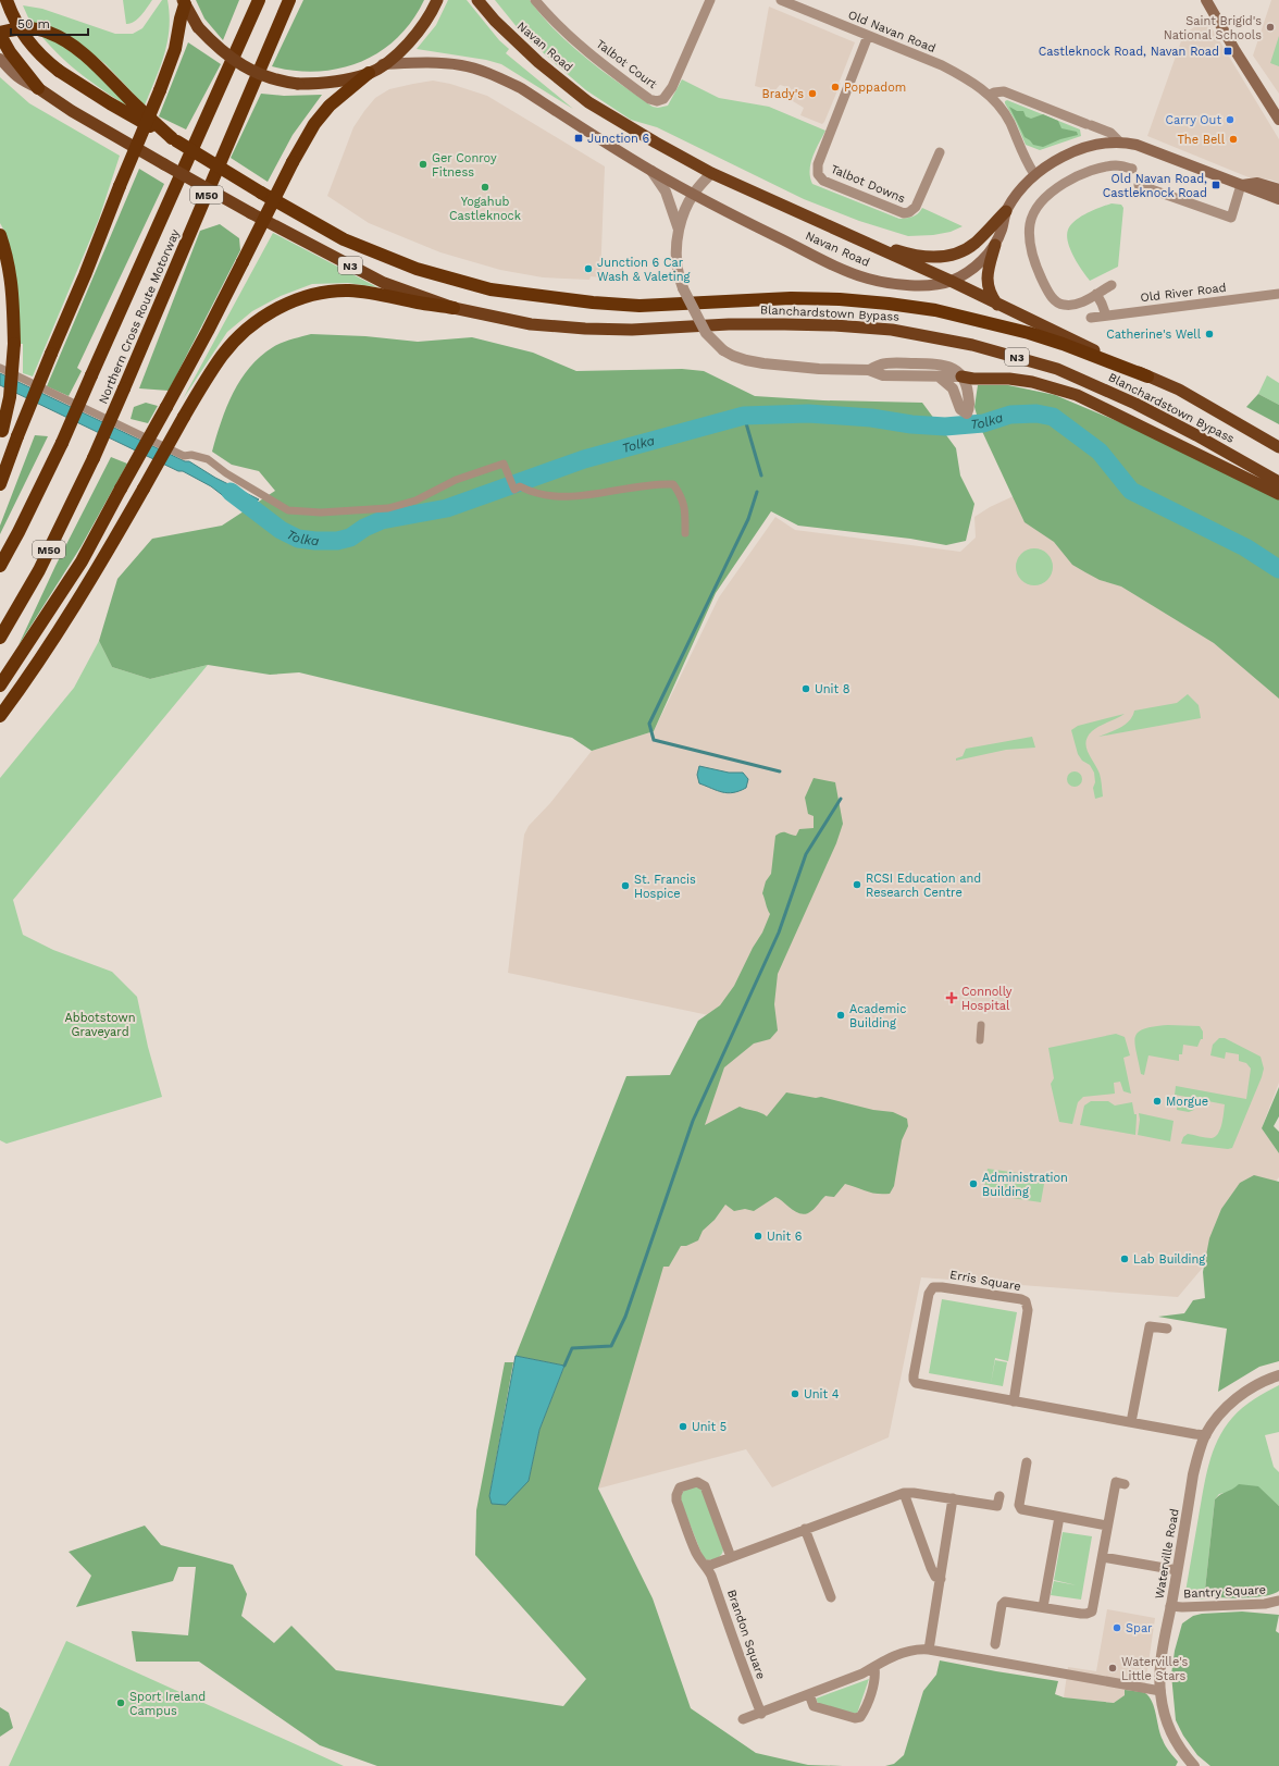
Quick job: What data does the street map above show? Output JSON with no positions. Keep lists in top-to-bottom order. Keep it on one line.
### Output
{"streets":{"highway":["Navan Road","M50","N3","Blanchardstown Bypass","Northern Cross Route Motorway"],"street":["Old Navan Road","Talbot Court","Talbot Downs","Old River Road","Erris Square","Waterville Road","Bantry Square","Brandon Square"]},"crossings":[["Old Navan Road","Navan Road"],["Old Navan Road","Talbot Downs"],["Navan Road","Blanchardstown Bypass"],["N3","Blanchardstown Bypass"],["Erris Square","Waterville Road"],["Waterville Road","Bantry Square"]],"water":["Tolka"],"parks":["Abbotstown Graveyard"],"places":{"other":["Saint Brigid's National Schools","Poppadom","Brady's","Carry Out","The Bell","Ger Conroy Fitness","Yogahub Castleknock","Junction 6 Car Wash & Valeting","Catherine's Well","Unit 8","RCSI Education and Research Centre","St. Francis Hospice","Academic Building","Morgue","Administration Building","Unit 6","Lab Building","Unit 4","Unit 5","Spar","Waterville's Little Stars","Sport Ireland Campus"],"transit":["Castleknock Road, Navan Road","Junction 6","Old Navan Road, Castleknock Road"],"health":["Connolly Hospital"]},"scale_bar":"50 m"}
